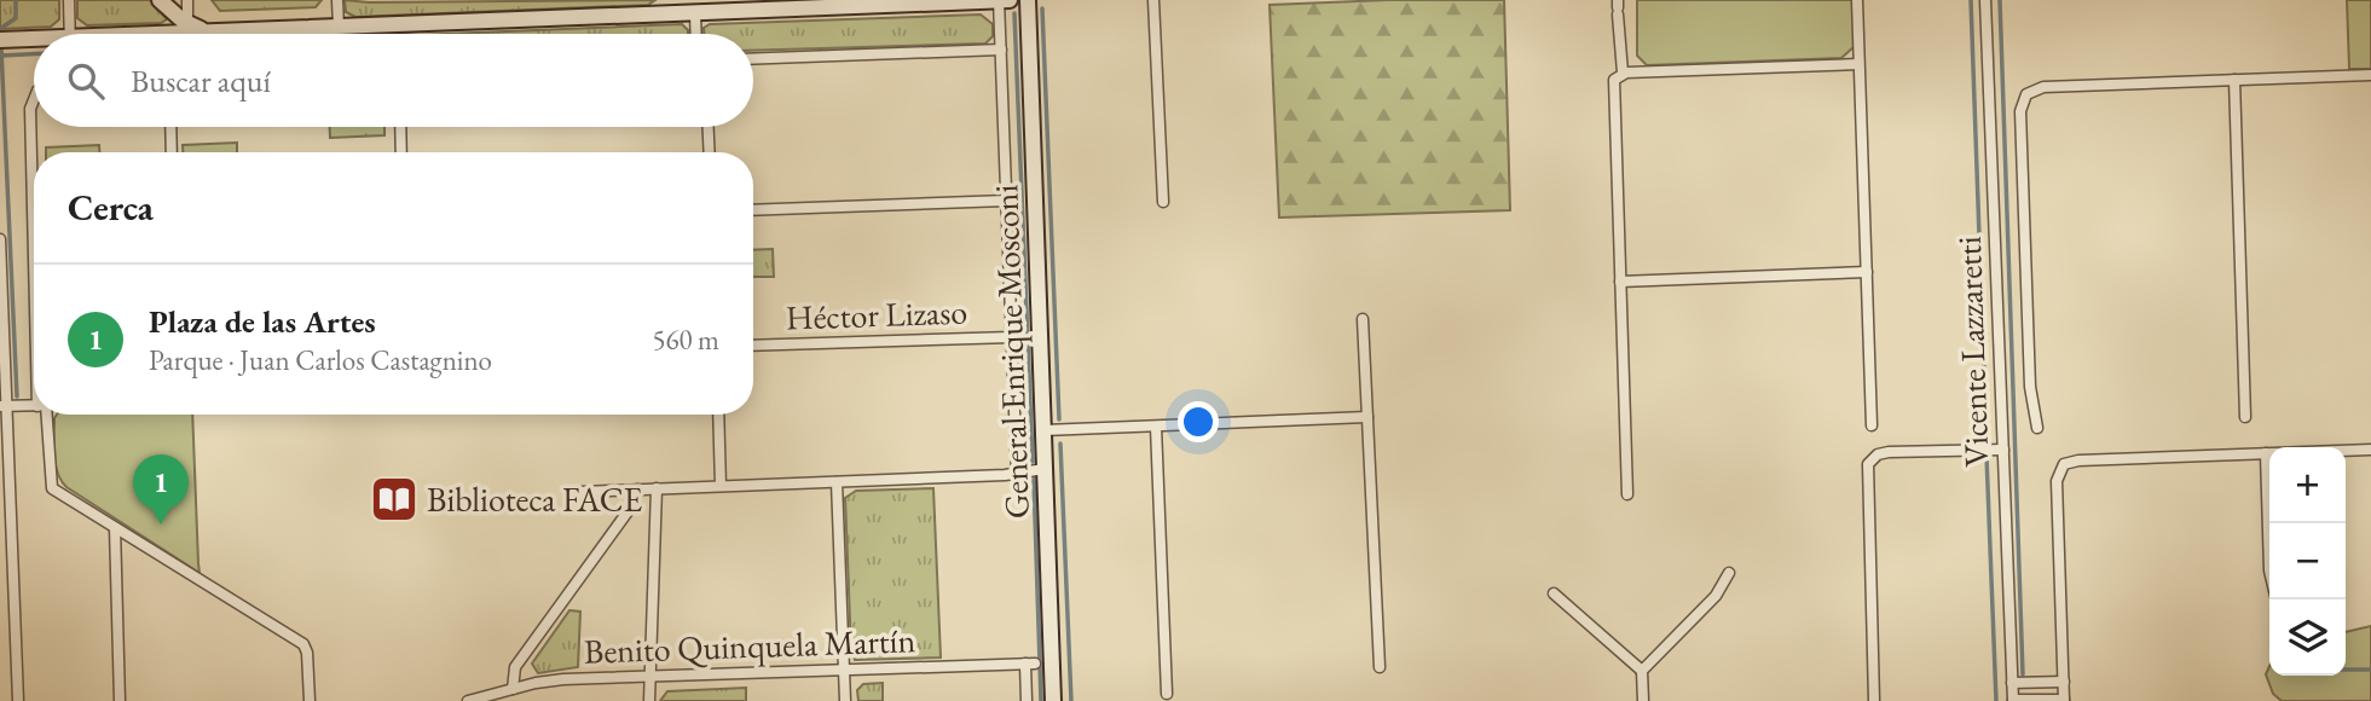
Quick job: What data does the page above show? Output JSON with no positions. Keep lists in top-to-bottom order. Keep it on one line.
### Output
{"streets":{"main road":["General Enrique Mosconi"],"street":["Héctor Lizaso","Vicente Lazzaretti","Benito Quinquela Martín"]},"places":{"library":["Biblioteca FACE"]},"page":{"search":"Buscar aquí","heading":"Cerca","list":[{"mark":"1","name":"Plaza de las Artes","note":"Parque · Juan Carlos Castagnino","value":"560 m"}],"map_buttons":["+","−"],"pins":"1"}}
